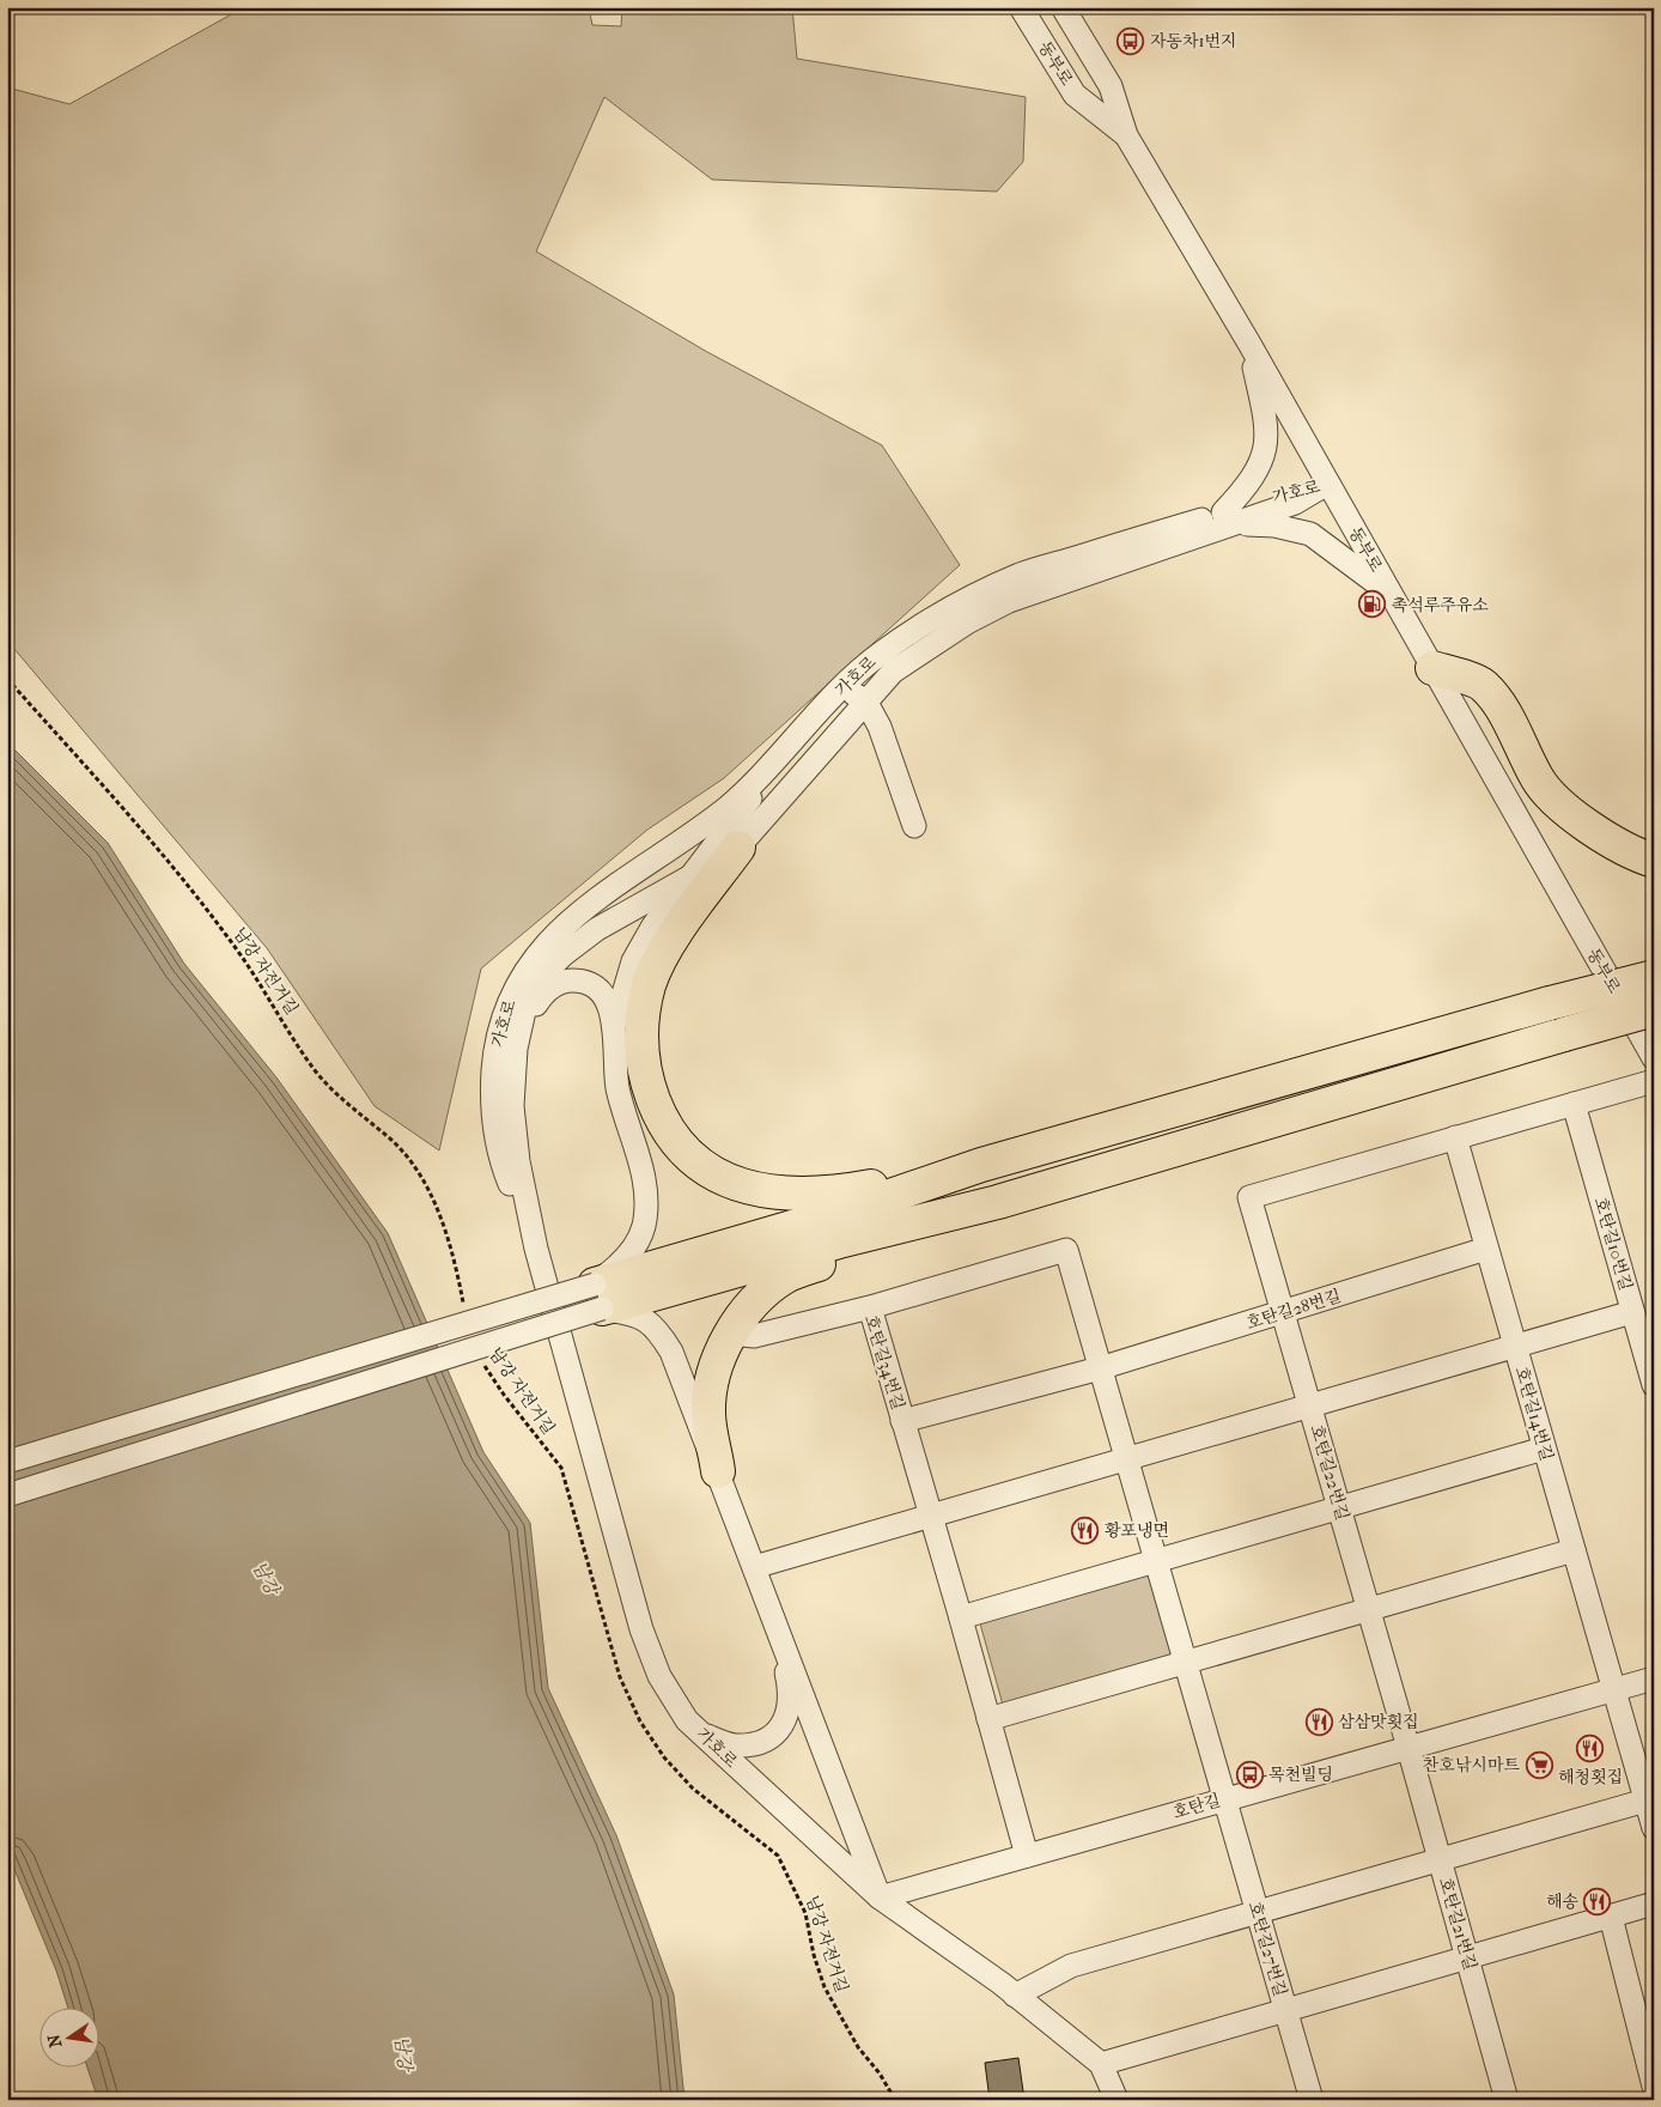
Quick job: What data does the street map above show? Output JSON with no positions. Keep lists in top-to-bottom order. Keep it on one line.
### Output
{"streets":{"street":["동부로","가호로","호탄길10번길","호탄길28번길","호탄길34번길","호탄길14번길","호탄길22번길","호탄길","호탄길21번길","호탄길27번길"],"path":["남강 자전거길"]},"crossings":[["동부로","가호로"],["가호로","호탄길"],["호탄길28번길","호탄길34번길"],["호탄길28번길","호탄길14번길"],["호탄길28번길","호탄길22번길"],["호탄길34번길","호탄길"],["호탄길14번길","호탄길22번길"],["호탄길14번길","호탄길"],["호탄길22번길","호탄길"],["호탄길22번길","호탄길21번길"],["호탄길","호탄길21번길"],["호탄길","호탄길27번길"]],"water":["남강"],"places":{"bus stop":["자동차1번지","목천빌딩"],"fuel station":["촉석루주유소"],"restaurant":["황포냉면","삼삼맛횟집","해청횟집","해송"],"supermarket":["찬호낚시마트"]},"north":"left"}
